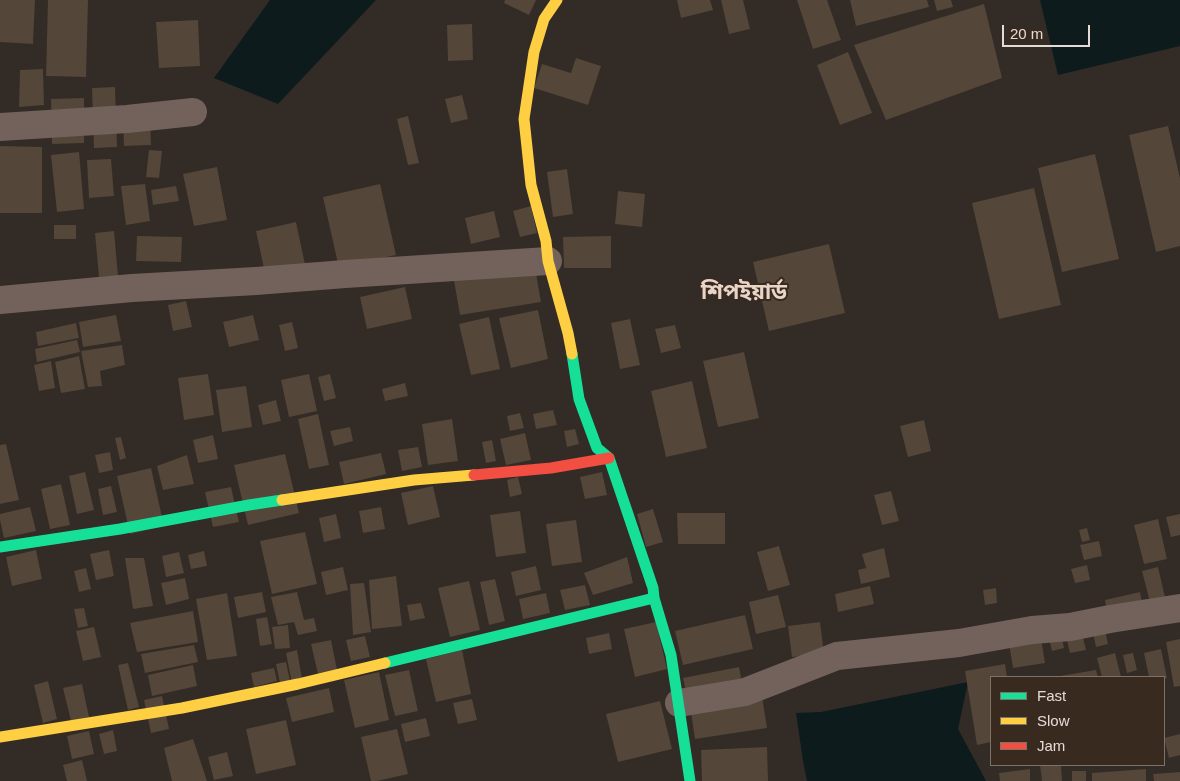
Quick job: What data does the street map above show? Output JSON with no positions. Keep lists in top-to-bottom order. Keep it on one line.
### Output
{"districts":["শিপইয়ার্ড"],"legend":["Fast","Slow","Jam"],"scale_bar":"20 m"}
